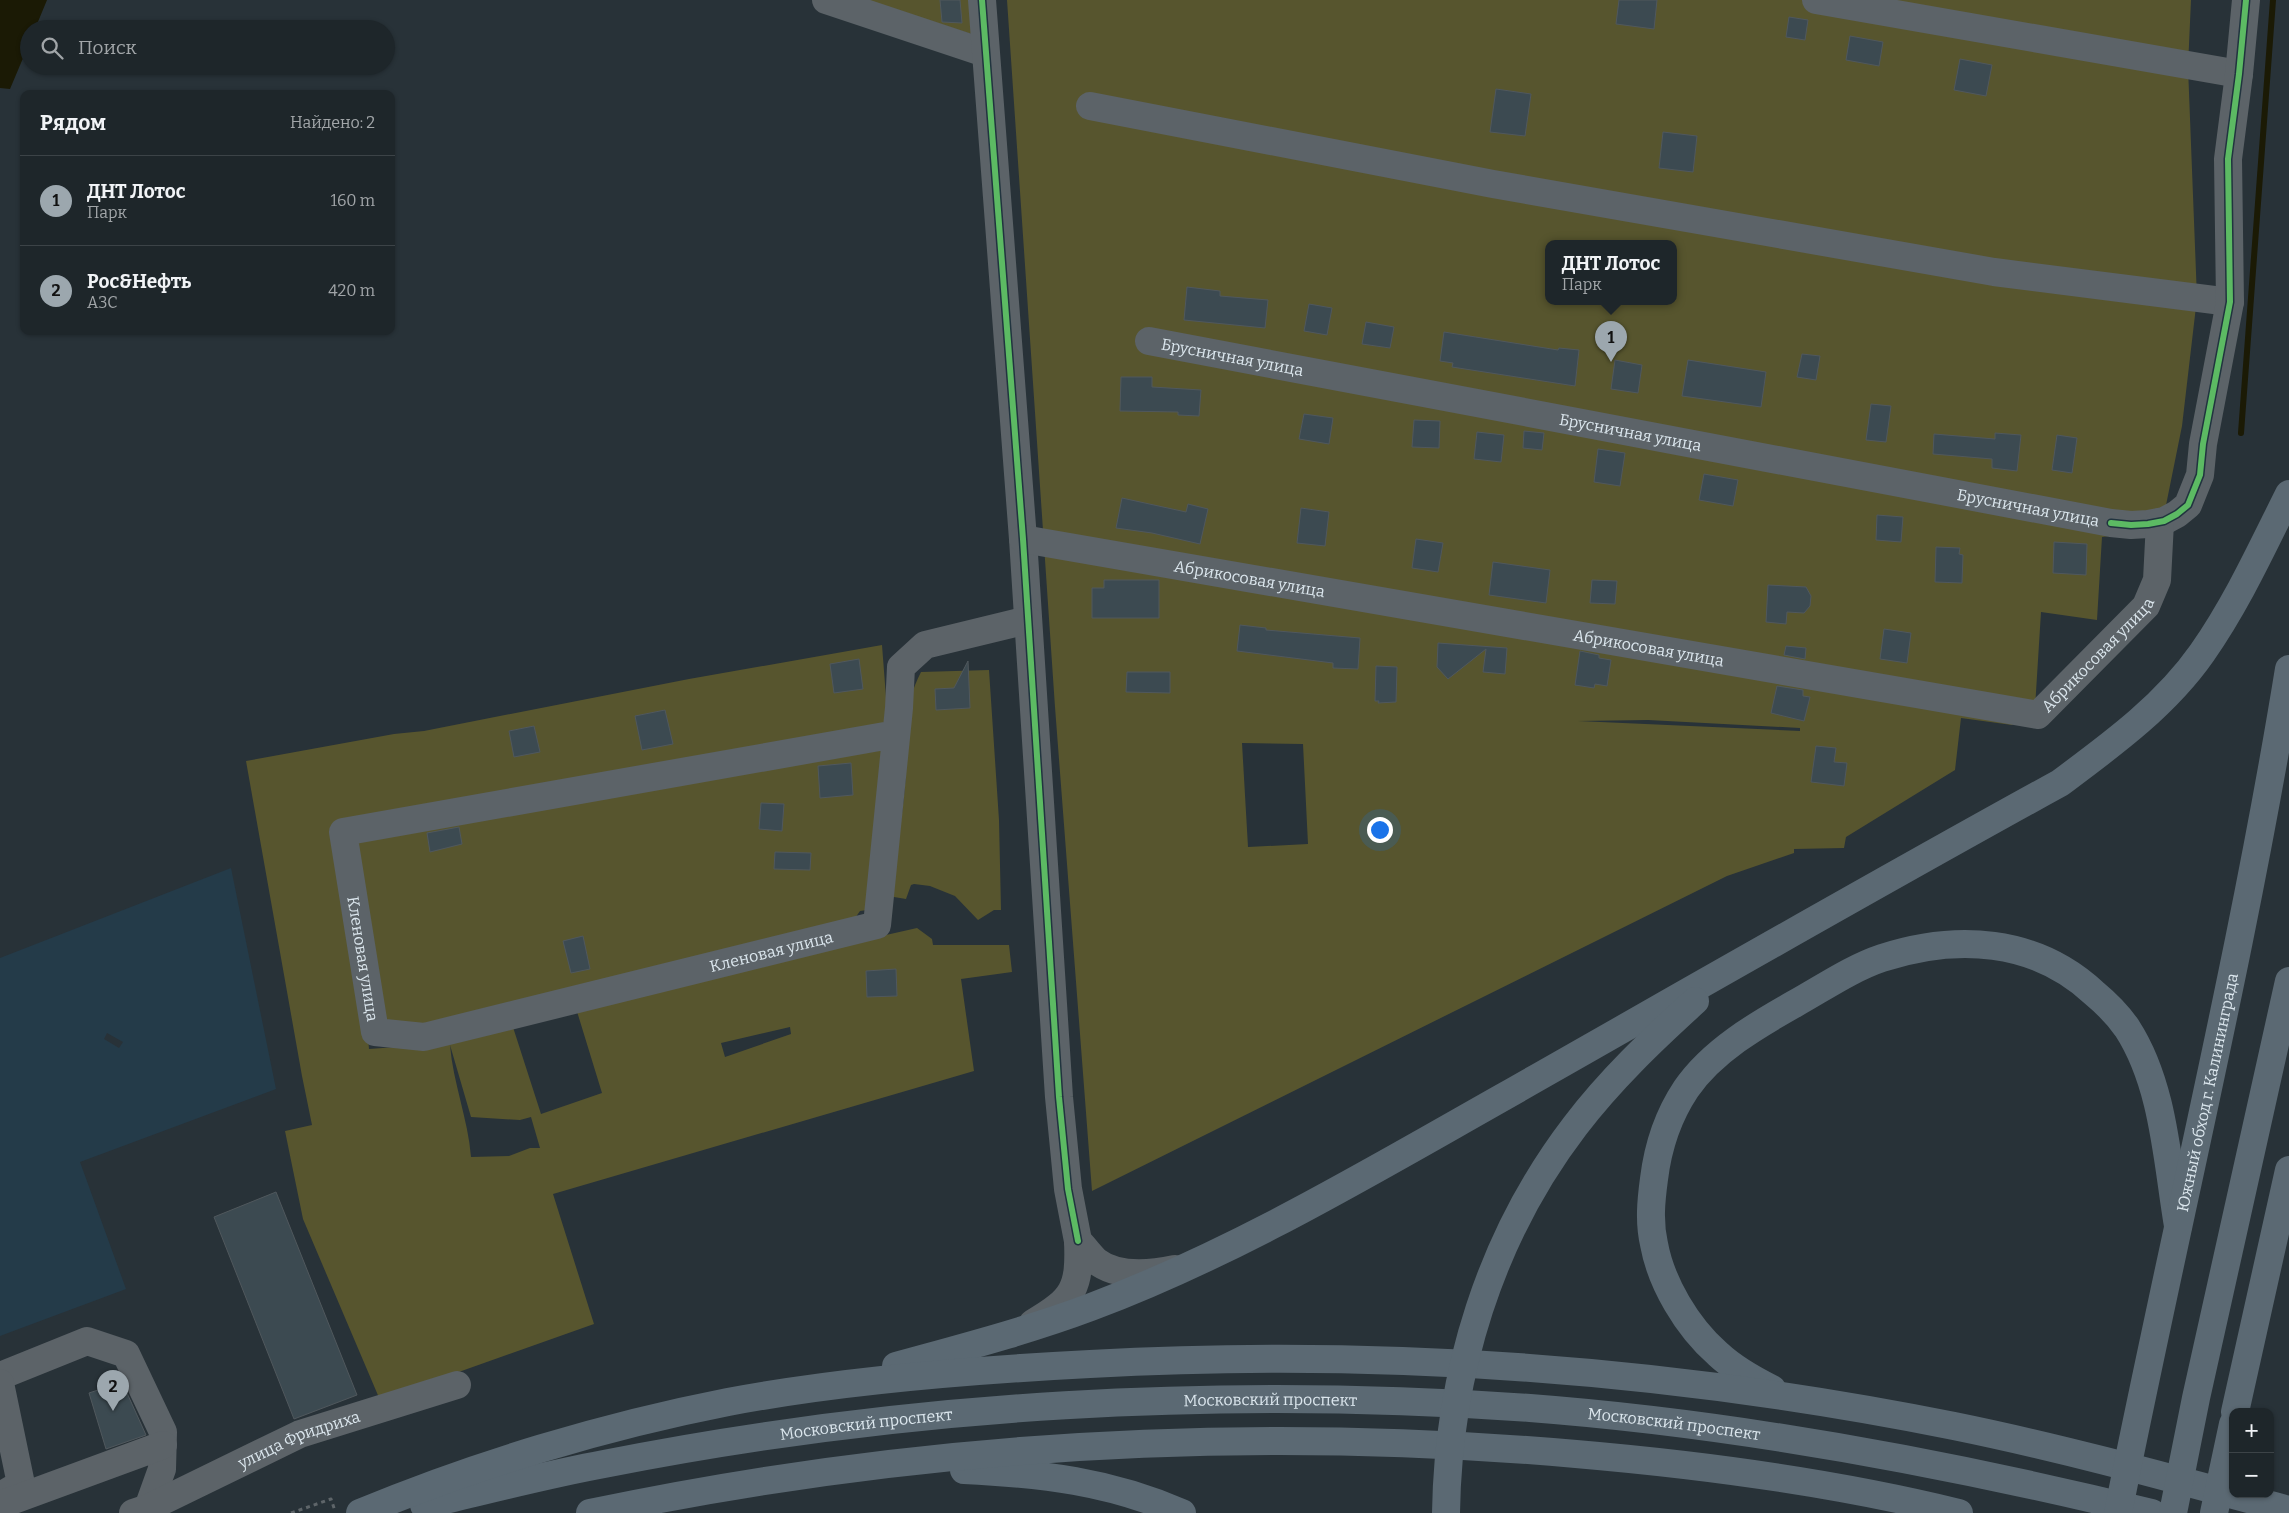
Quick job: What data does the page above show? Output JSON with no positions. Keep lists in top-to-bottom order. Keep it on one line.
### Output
{"streets":{"highway":["Южный обход г. Калининграда","Московский проспект"],"street":["Брусничная улица","Абрикосовая улица","Кленовая улица","улица Фридриха"]},"crossings":[["Брусничная улица","Абрикосовая улица"]],"page":{"search":"Поиск","heading":["Рядом","Найдено: 2"],"list":[{"mark":"1","name":"ДНТ Лотос","note":"Парк","value":"160 m"},{"mark":"2","name":"Рос&Нефть","note":"АЗС","value":"420 m"}],"popup":["ДНТ Лотос","Парк"],"pins":["1","2"],"map_buttons":["+","−"]}}
